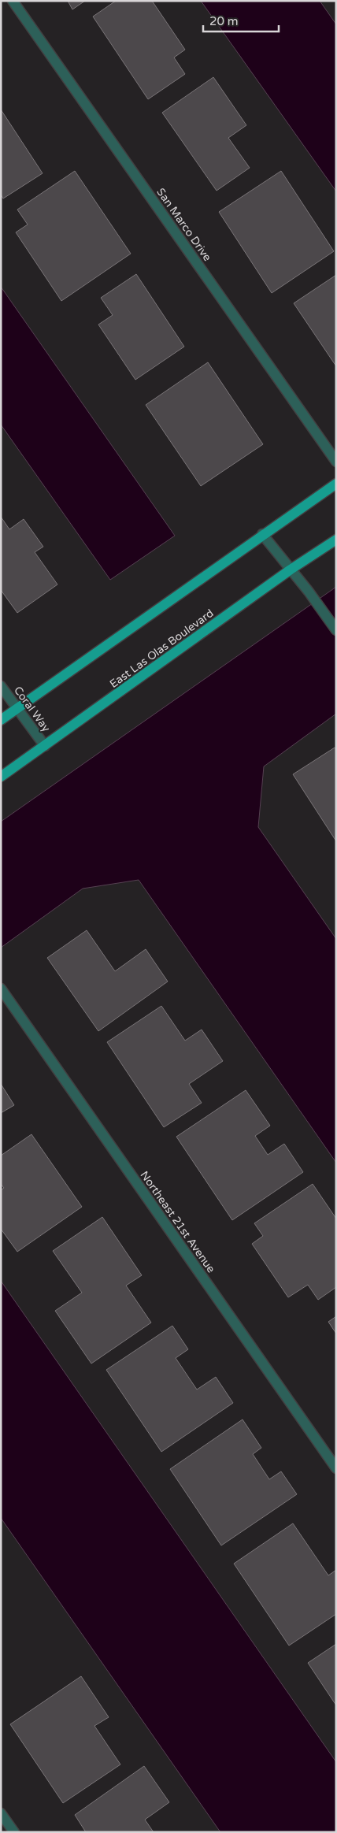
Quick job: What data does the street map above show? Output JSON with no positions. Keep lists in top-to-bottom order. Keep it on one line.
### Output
{"streets":{"main road":["East Las Olas Boulevard"],"street":["San Marco Drive","Coral Way","Northeast 21st Avenue"]},"crossings":[["East Las Olas Boulevard","Coral Way"]],"scale_bar":"20 m"}
